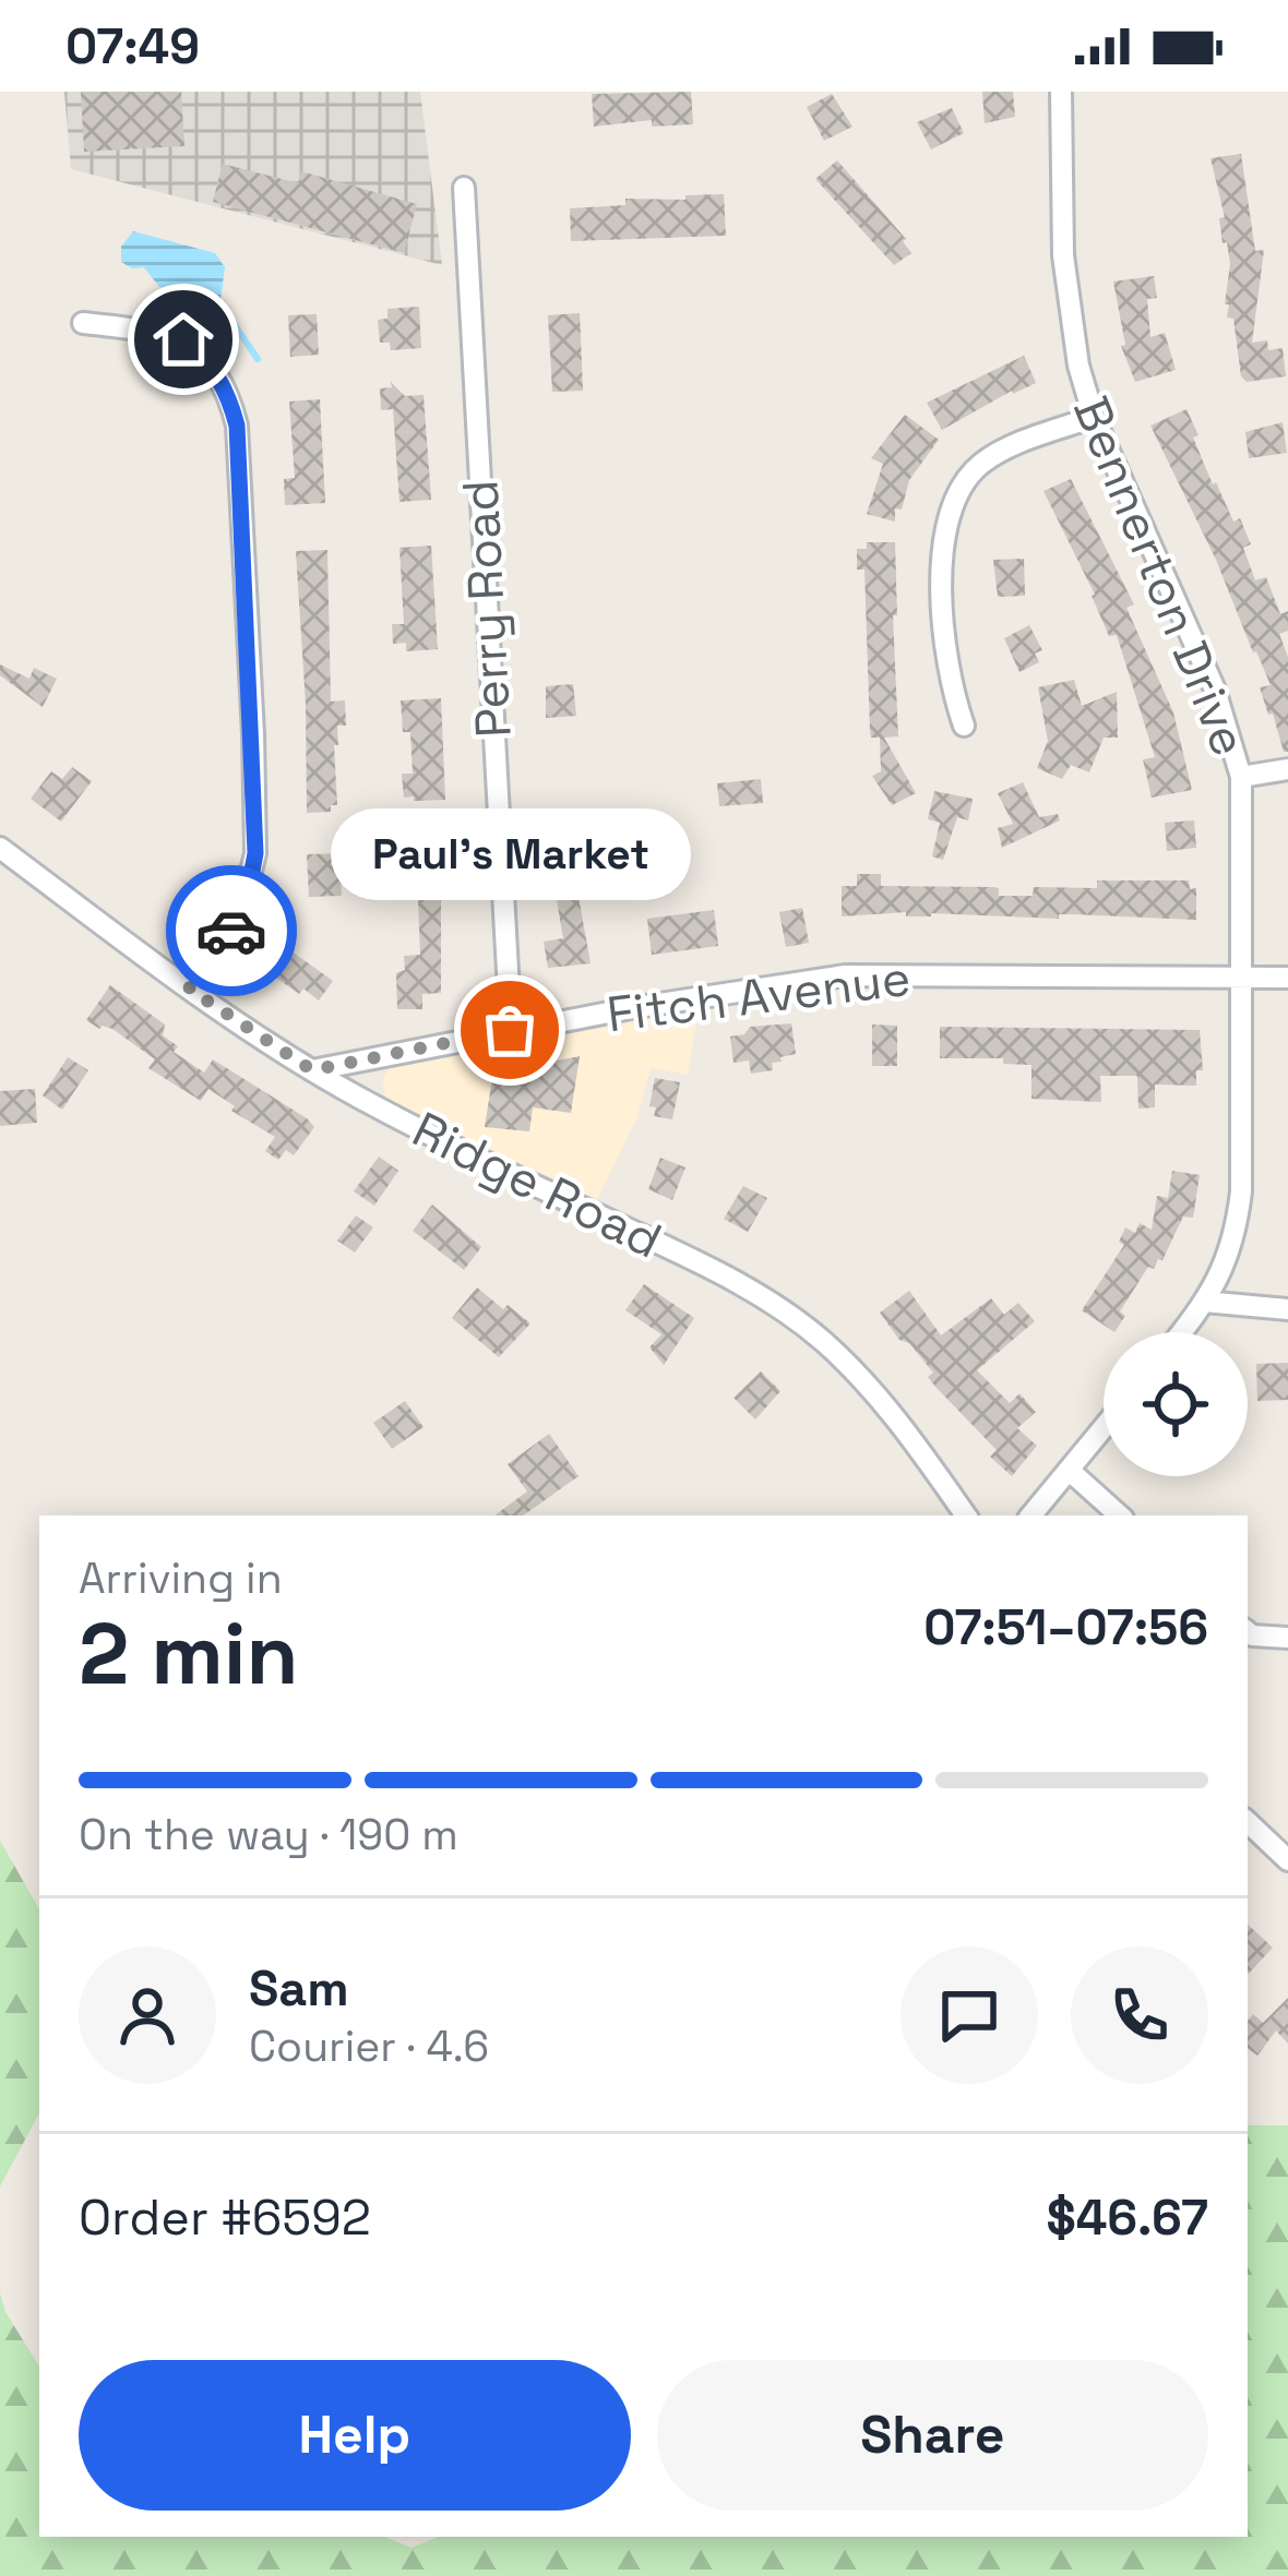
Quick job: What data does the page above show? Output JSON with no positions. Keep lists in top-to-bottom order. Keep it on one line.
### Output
{"streets":{"street":["Bennerton Drive","Perry Road","Fitch Avenue","Ridge Road"]},"crossings":[["Bennerton Drive","Fitch Avenue"],["Perry Road","Fitch Avenue"],["Fitch Avenue","Ridge Road"]],"places":["Paul’s Market"],"page":{"status":"07:49","bubble":"Paul’s Market","heading":["2 min","Arriving in","07:51–07:56"],"panel":["Sam","Courier · 4.6","Order #6592","$46.67"],"bar":"On the way · 190 m","buttons":["Help","Share"]}}
